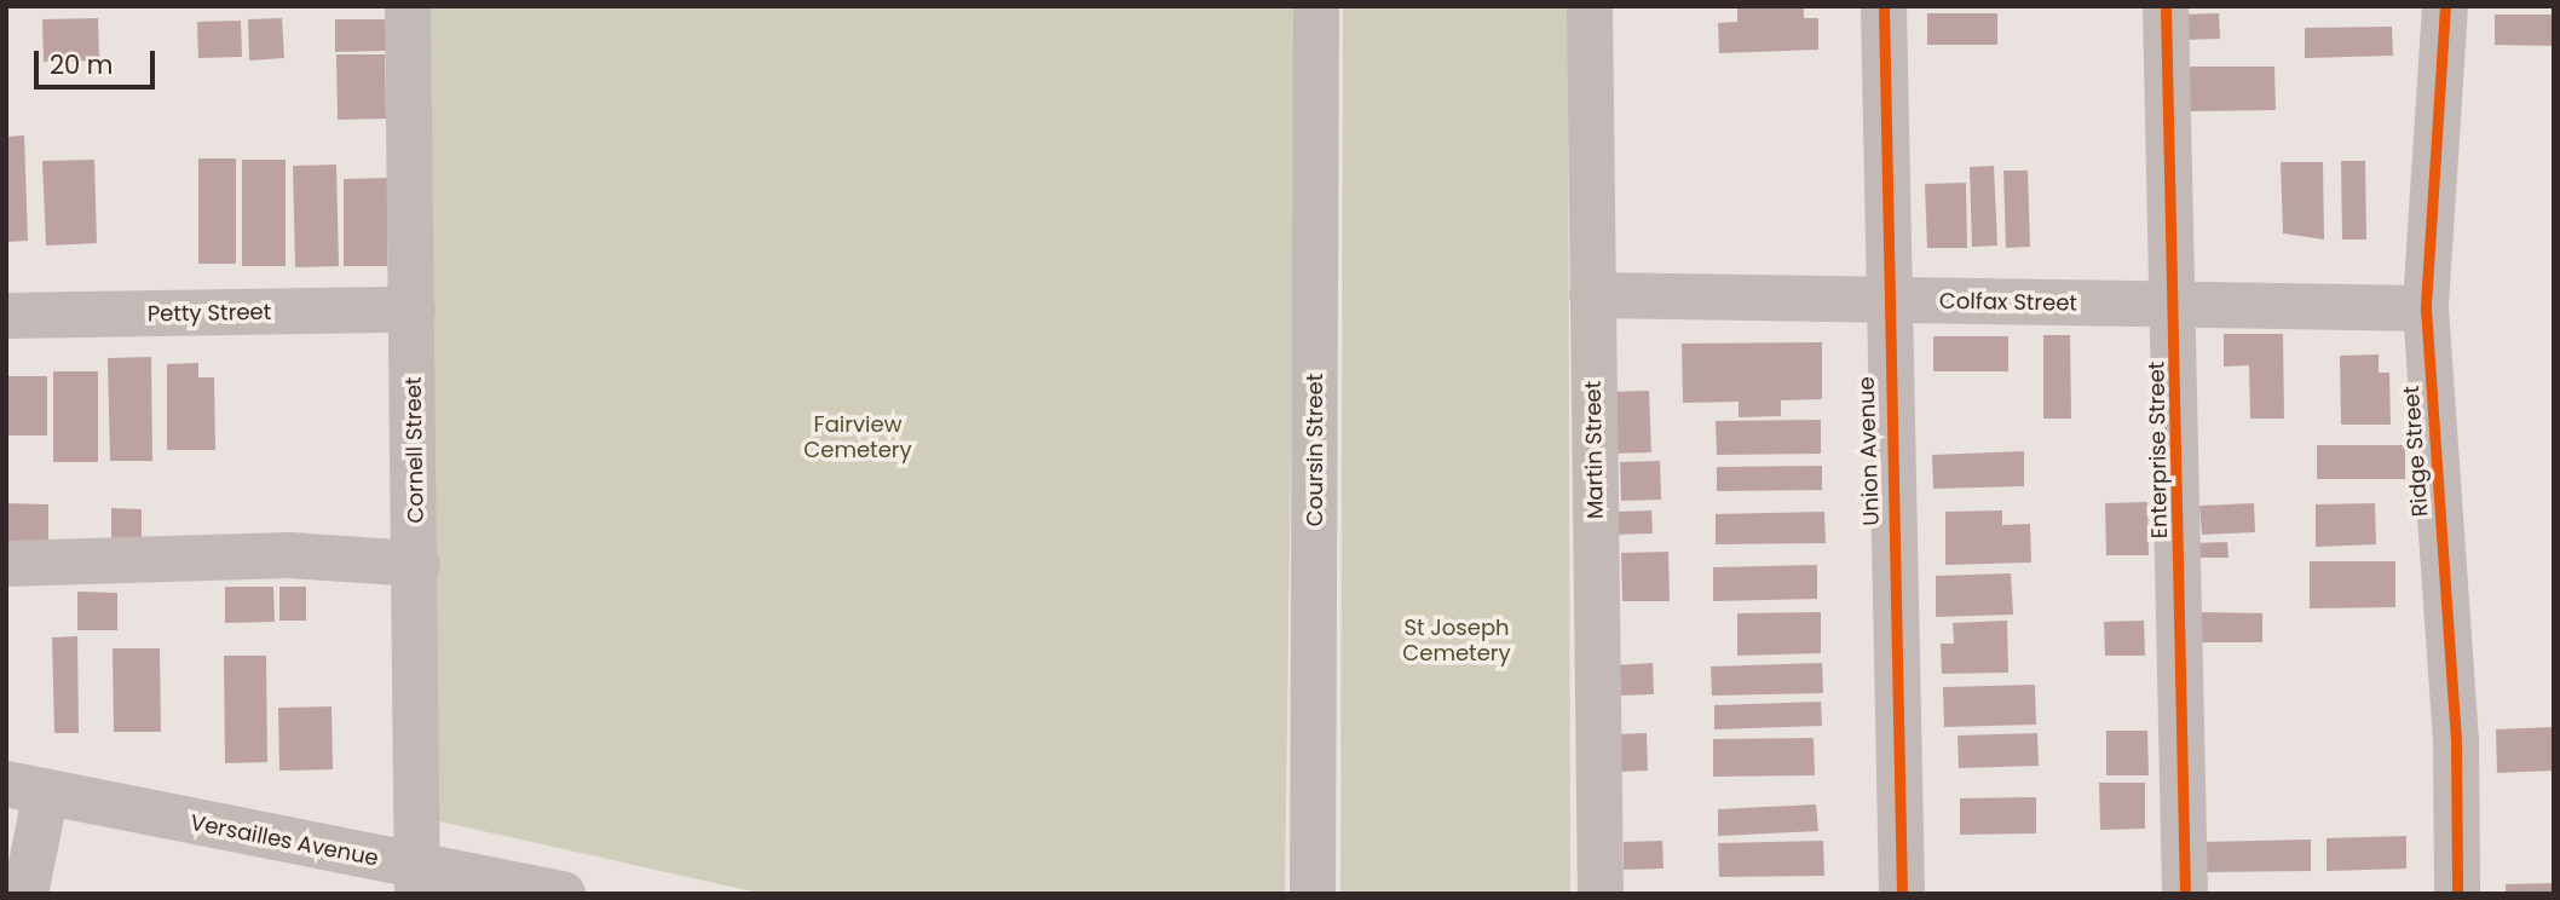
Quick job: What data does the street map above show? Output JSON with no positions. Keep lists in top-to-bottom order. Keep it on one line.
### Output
{"streets":{"street":["Colfax Street","Petty Street","Cornell Street","Coursin Street","Martin Street","Enterprise Street","Union Avenue","Ridge Street","Versailles Avenue"]},"crossings":[["Colfax Street","Martin Street"],["Colfax Street","Enterprise Street"],["Colfax Street","Union Avenue"],["Colfax Street","Ridge Street"],["Petty Street","Cornell Street"],["Cornell Street","Versailles Avenue"]],"parks":["Fairview Cemetery","St Joseph Cemetery"],"scale_bar":"20 m"}
